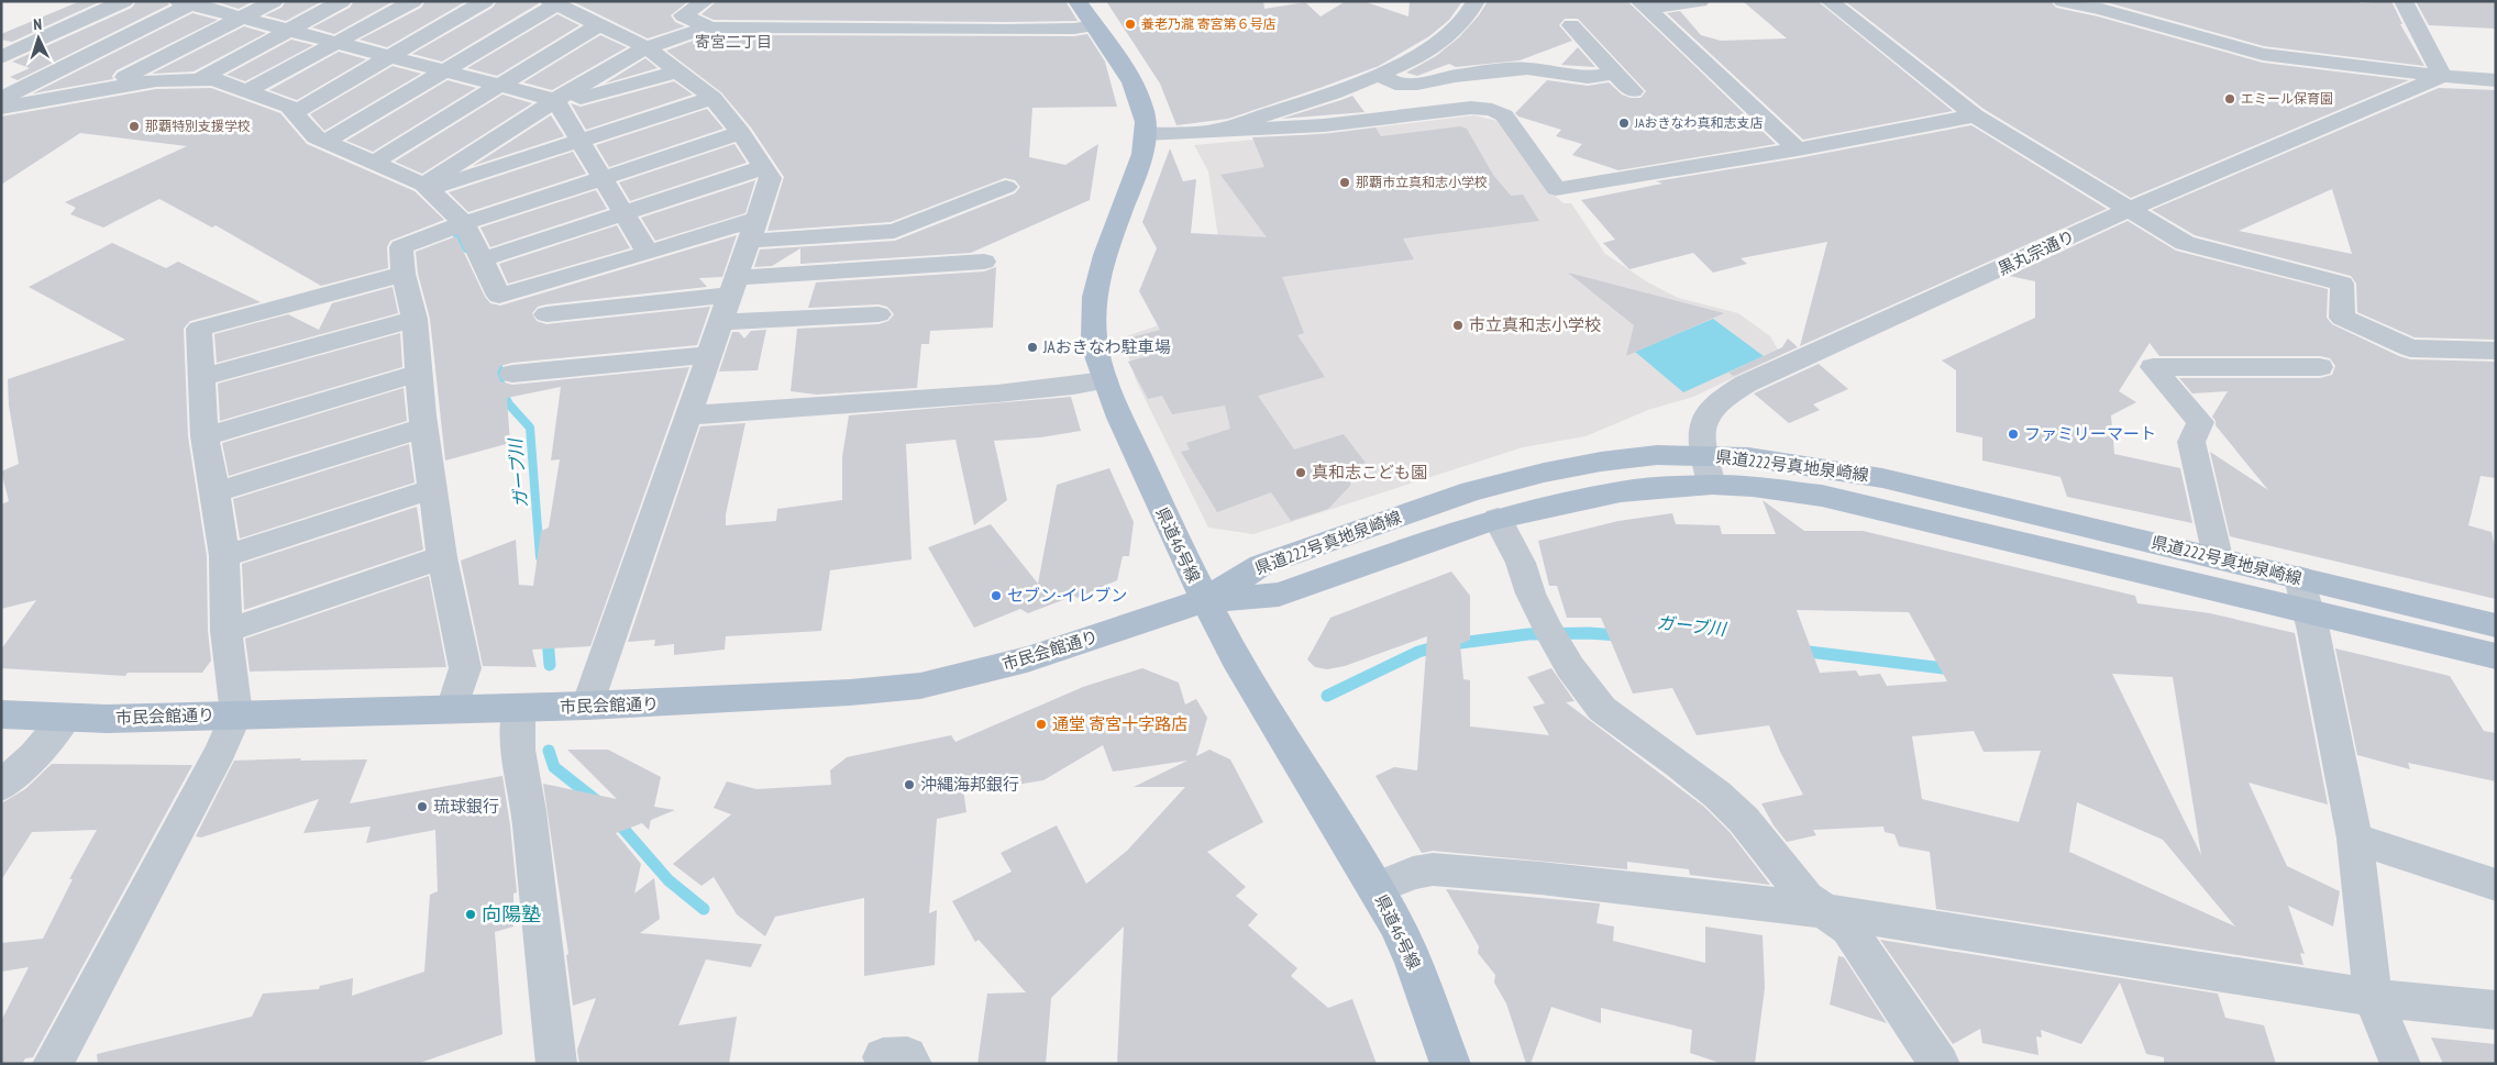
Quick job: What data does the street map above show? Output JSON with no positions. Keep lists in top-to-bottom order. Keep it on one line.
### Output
{"streets":{"main road":["県道222号真地泉崎線","県道46号線","市民会館通り"],"street":["黒丸宗通り"]},"crossings":[["黒丸宗通り","県道222号真地泉崎線"],["県道222号真地泉崎線","県道46号線"],["県道222号真地泉崎線","市民会館通り"],["県道46号線","市民会館通り"]],"districts":["寄宮二丁目"],"water":["ガーブ川"],"places":["養老乃瀧 寄宮第６号店","エミール保育園","JAおきなわ真和志支店","那覇特別支援学校","那覇市立真和志小学校","市立真和志小学校","JAおきなわ駐車場","ファミリーマート","真和志こども園","セブン-イレブン","通堂 寄宮十字路店","沖縄海邦銀行","琉球銀行","向陽塾"],"north":"top"}
